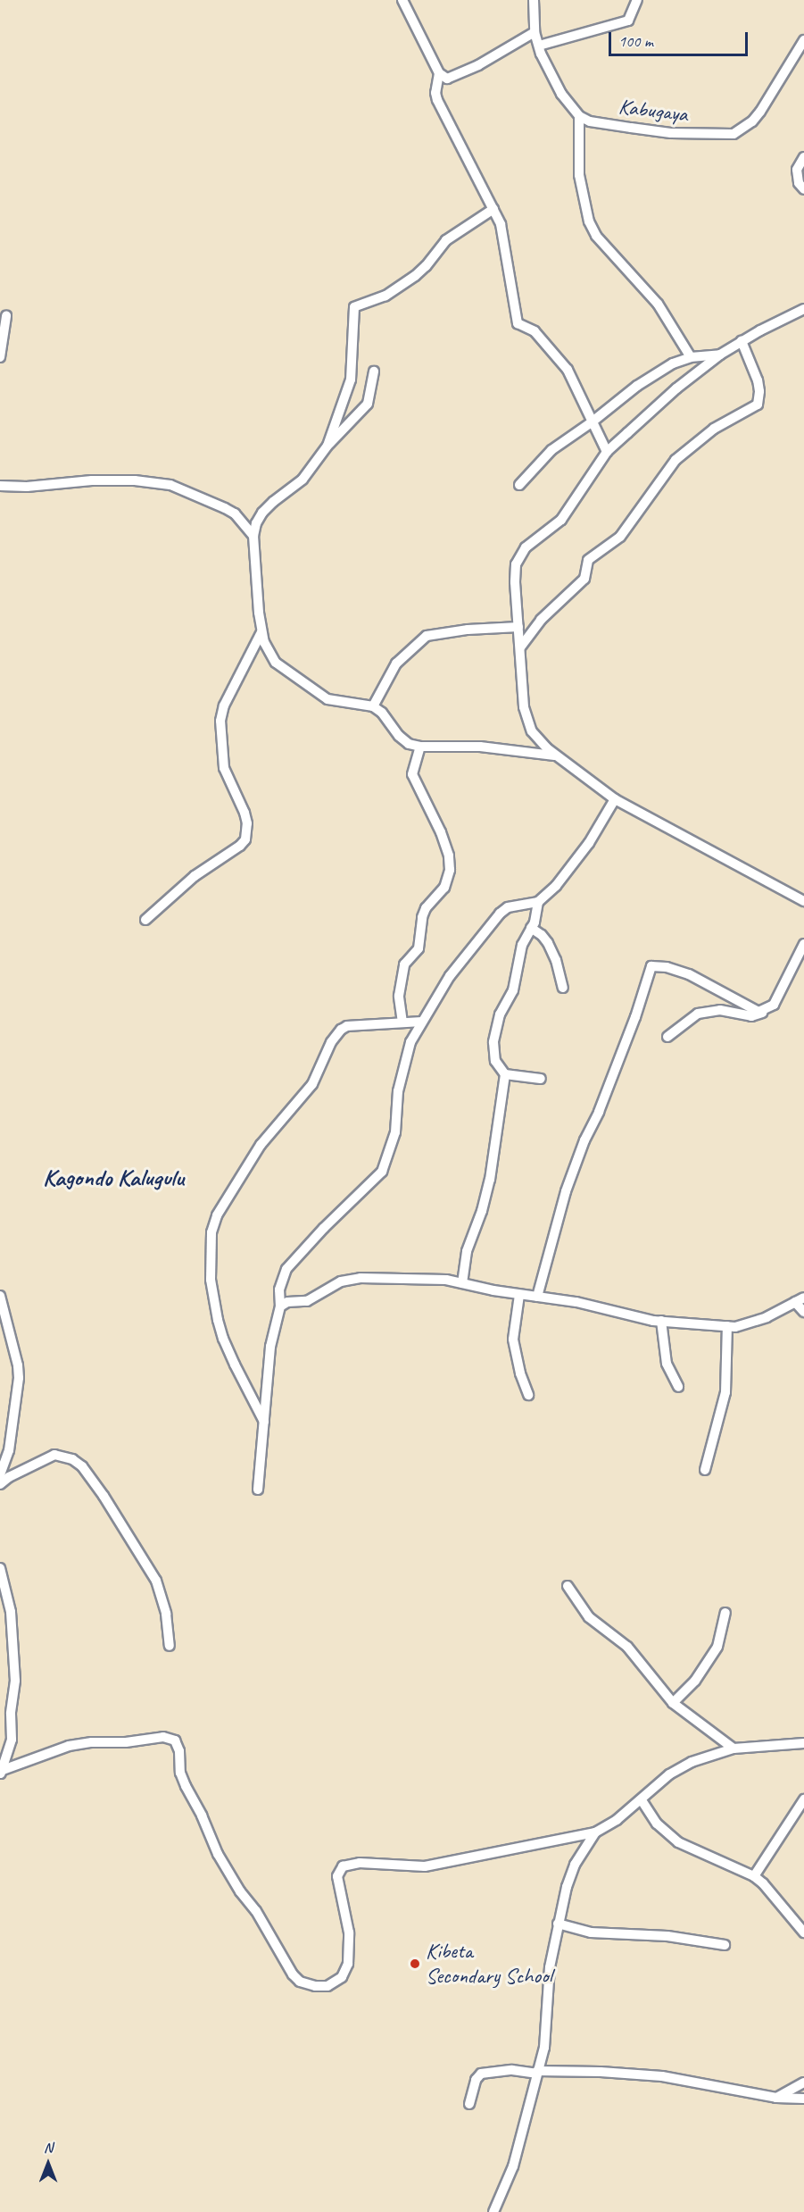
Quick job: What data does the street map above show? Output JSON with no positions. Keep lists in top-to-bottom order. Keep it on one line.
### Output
{"streets":{"street":["Kabugaya"]},"districts":["Kagondo Kalugulu"],"places":["Kibeta Secondary School"],"scale_bar":"100 m","north":"top"}
